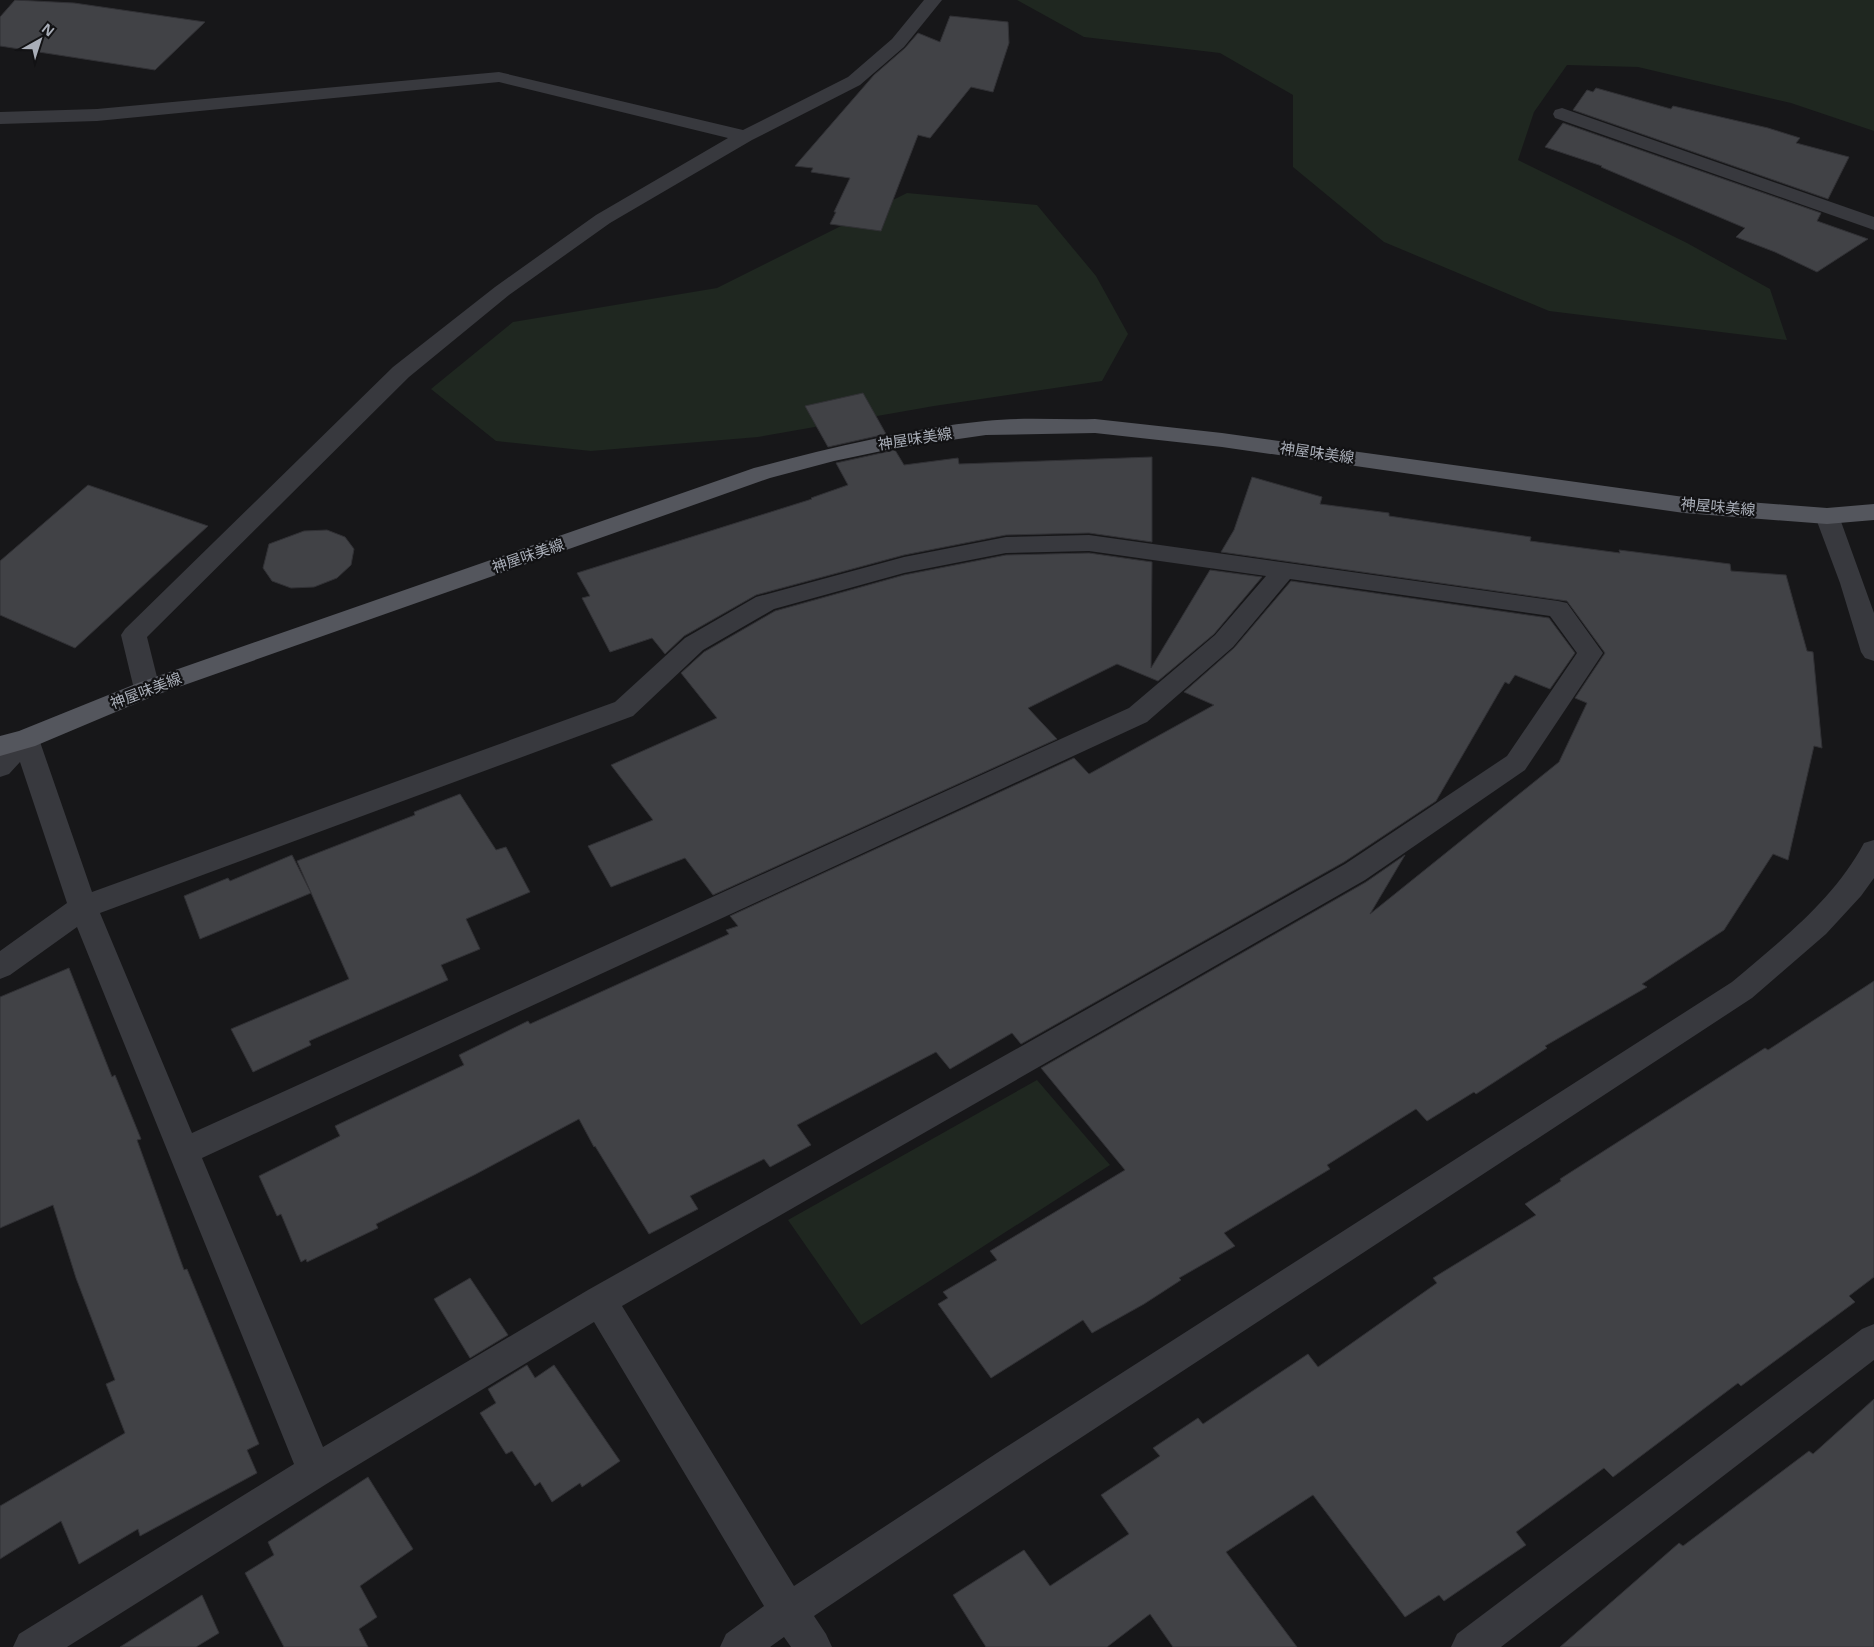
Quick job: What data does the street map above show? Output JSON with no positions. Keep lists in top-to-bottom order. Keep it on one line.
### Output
{"streets":{"main road":["神屋味美線"]},"north":"top right"}
